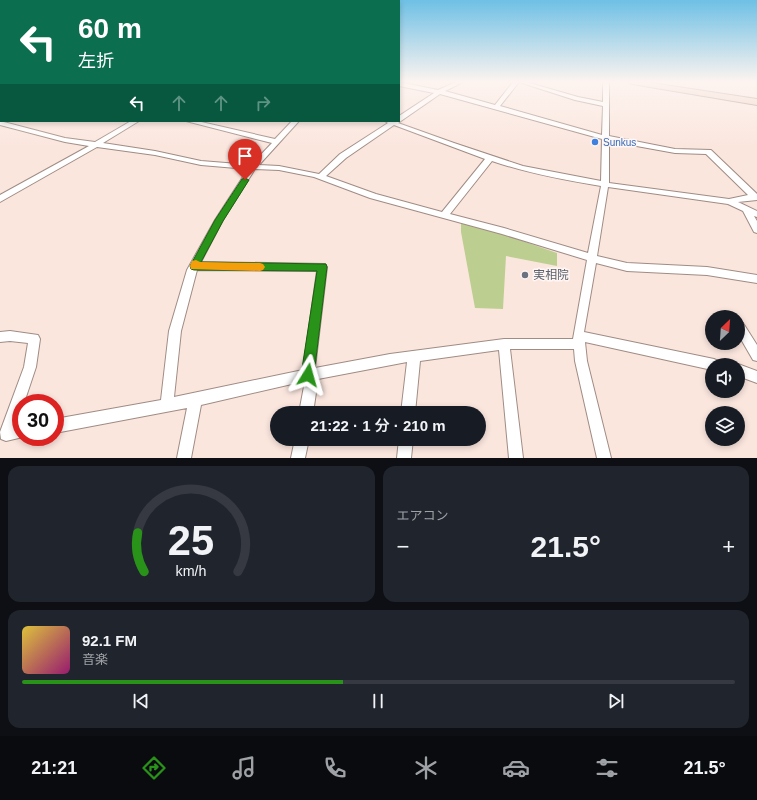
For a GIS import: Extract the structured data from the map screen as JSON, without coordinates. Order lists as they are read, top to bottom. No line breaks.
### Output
{"places":["Sunkus","実相院"],"north":"top right","page":{"turn":["60 m","左折"],"limit":"30","trip":"21:22 · 1 分 · 210 m","tile":"エアコン","heat":["−","21.5°","+"],"song":["92.1 FM","音楽"],"tabs":["21:21","21.5°"],"gauge":["25","km/h"]}}
